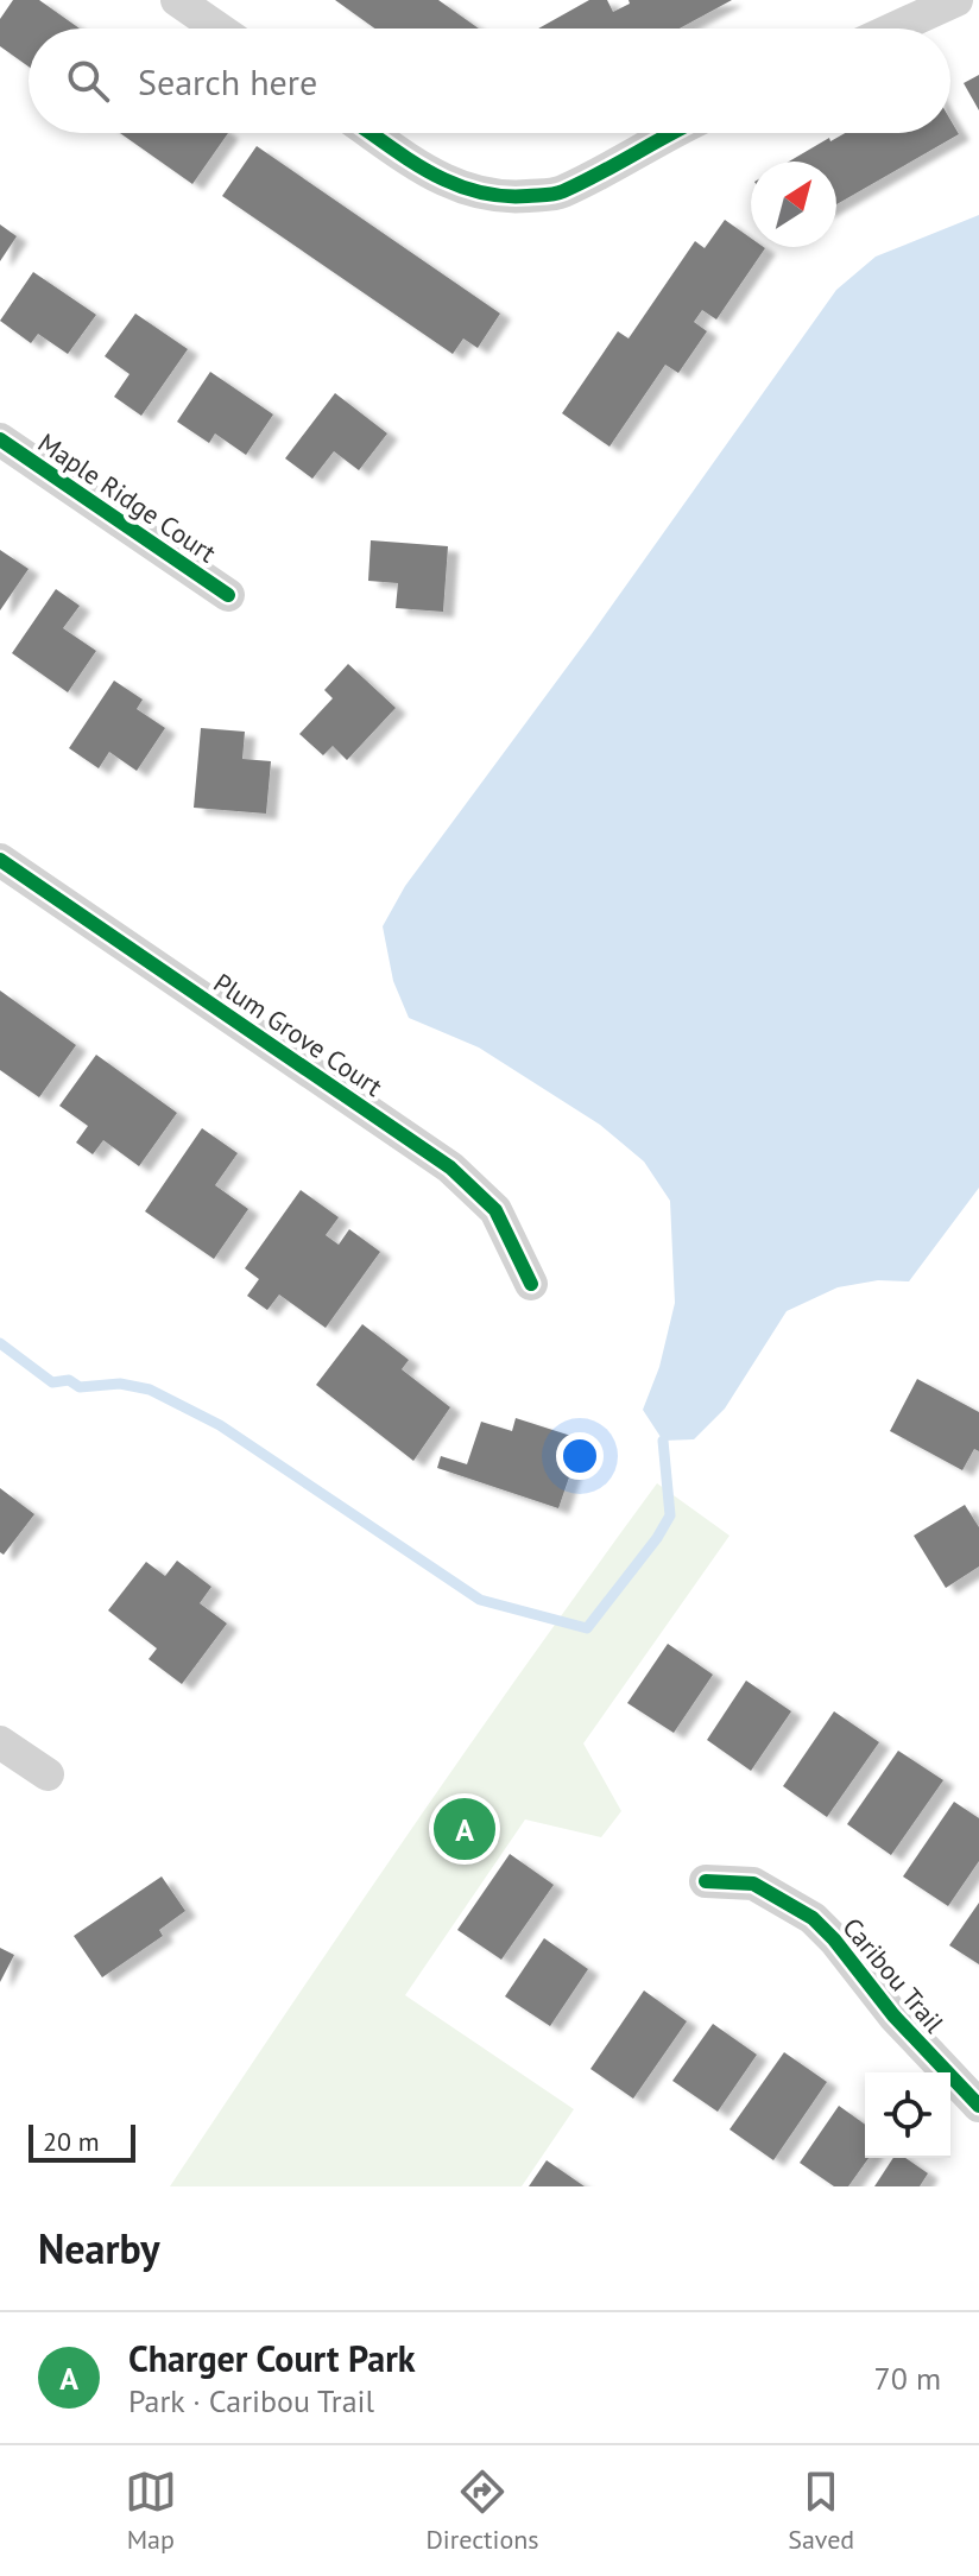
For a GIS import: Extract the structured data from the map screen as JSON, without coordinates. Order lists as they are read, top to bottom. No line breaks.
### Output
{"streets":{"street":["Maple Ridge Court","Plum Grove Court","Caribou Trail"]},"scale_bar":"20 m","north":"top right","page":{"search":"Search here","pins":"A","scale":"20 m","heading":"Nearby","list":[{"mark":"A","name":"Charger Court Park","note":"Park · Caribou Trail","value":"70 m"}],"nav":["Map","Directions","Saved"]}}
